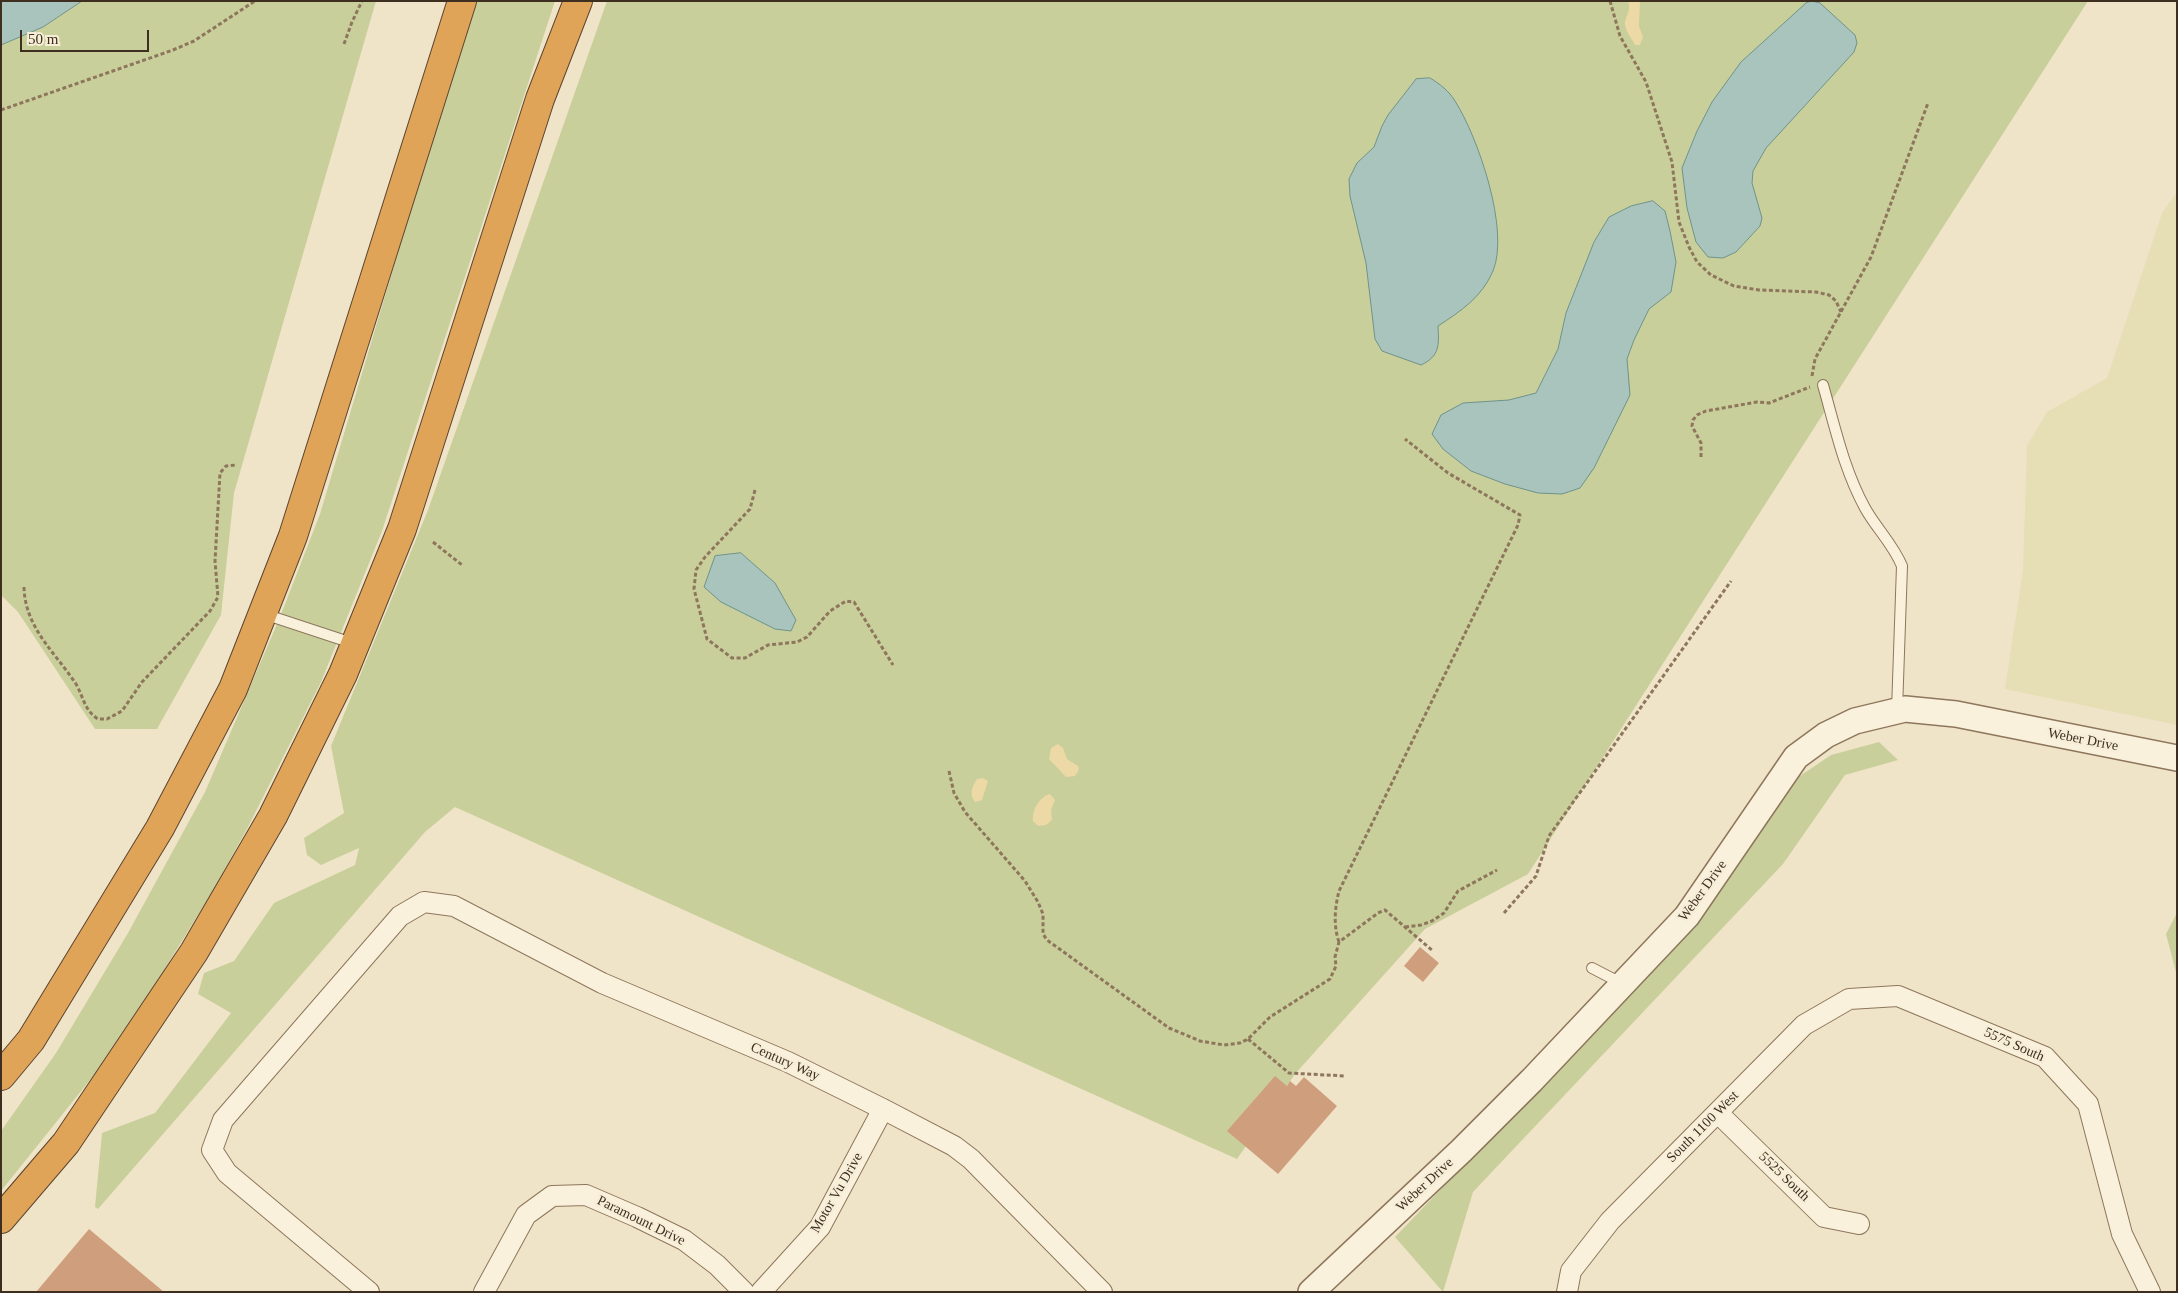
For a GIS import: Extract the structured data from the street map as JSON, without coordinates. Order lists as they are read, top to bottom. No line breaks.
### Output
{"streets":{"street":["Weber Drive","5575 South","Century Way","South 1100 West","5525 South","Motor Vu Drive","Paramount Drive"]},"crossings":[["5575 South","South 1100 West"],["Century Way","Motor Vu Drive"],["South 1100 West","5525 South"]],"scale_bar":"50 m"}
